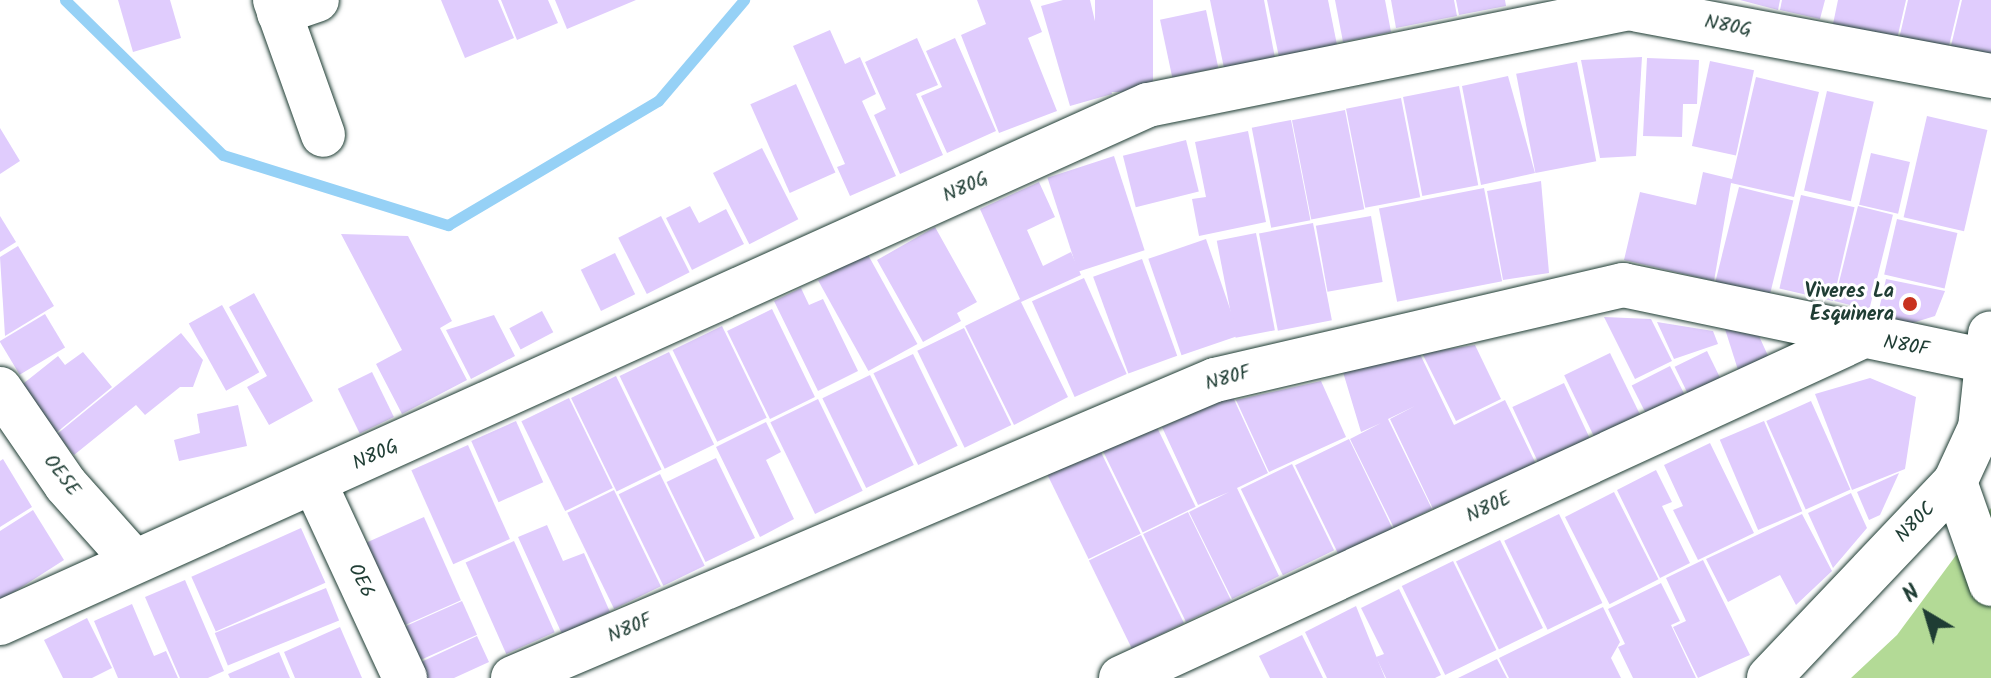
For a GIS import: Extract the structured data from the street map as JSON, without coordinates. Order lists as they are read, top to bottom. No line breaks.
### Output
{"streets":{"street":["N80G","N80F","OE5E","N80E","N80C","OE6"]},"crossings":[["N80G","OE5E"],["N80G","OE6"],["N80F","N80E"],["N80F","N80C"]],"places":["Viveres La Esquinera"],"north":"top left"}
